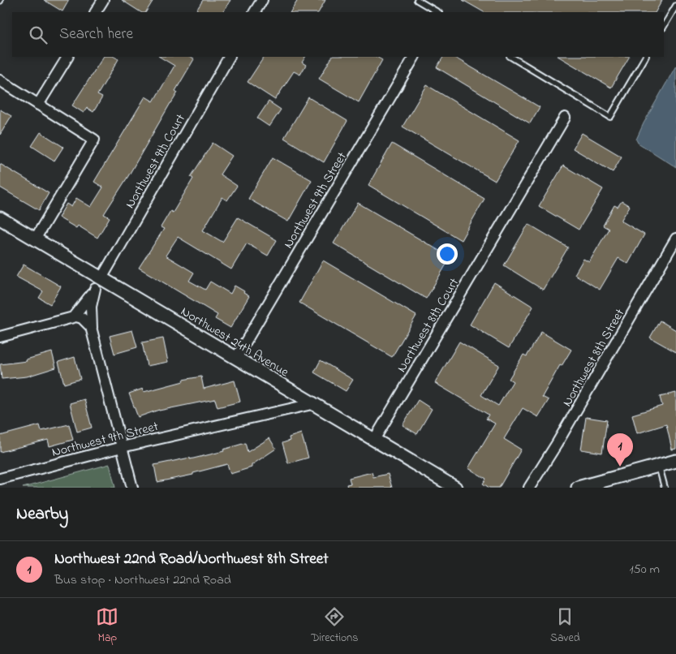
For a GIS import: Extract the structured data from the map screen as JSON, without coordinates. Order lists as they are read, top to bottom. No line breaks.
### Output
{"streets":{"street":["Northwest 9th Court","Northwest 9th Street","Northwest 8th Court","Northwest 24th Avenue","Northwest 8th Street"]},"crossings":[["Northwest 9th Court","Northwest 24th Avenue"],["Northwest 9th Street","Northwest 24th Avenue"],["Northwest 8th Court","Northwest 24th Avenue"]],"page":{"search":"Search here","pins":"1","heading":"Nearby","list":[{"mark":"1","name":"Northwest 22nd Road/Northwest 8th Street","note":"Bus stop · Northwest 22nd Road","value":"150 m"}],"nav":["Map","Directions","Saved"]}}
